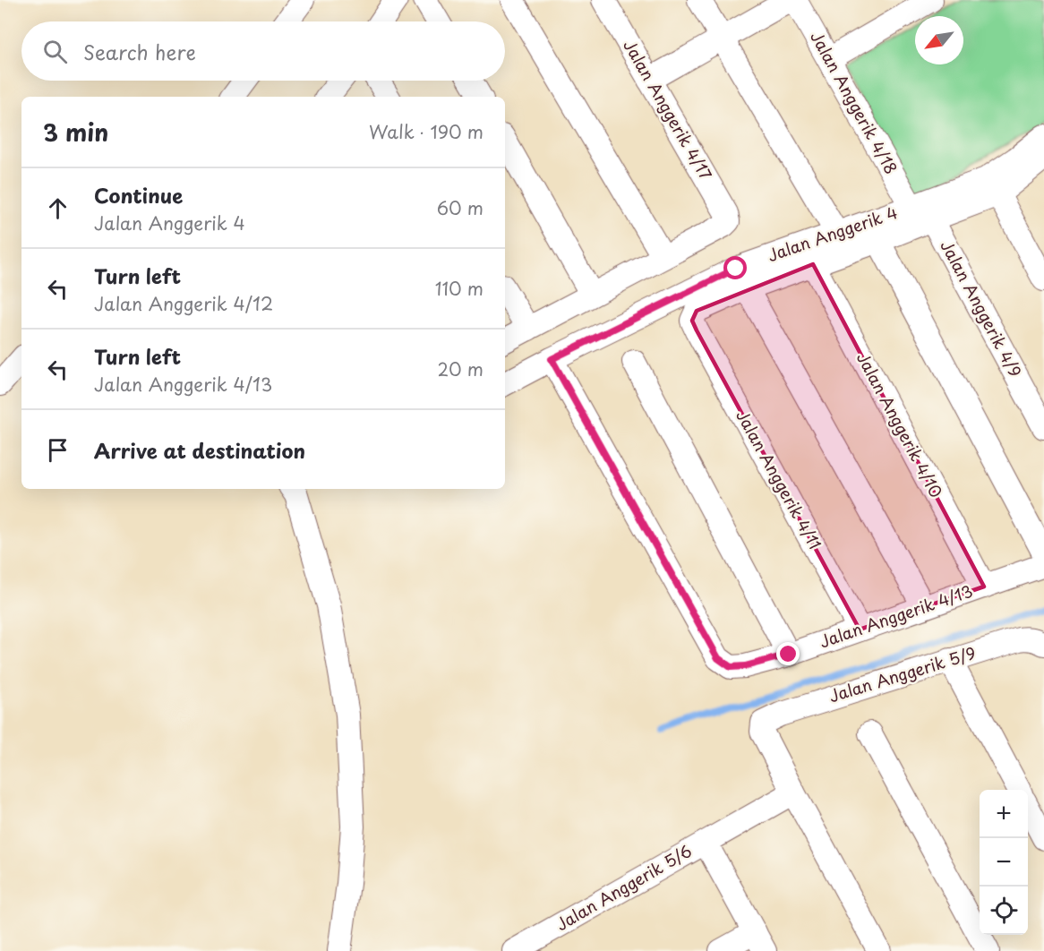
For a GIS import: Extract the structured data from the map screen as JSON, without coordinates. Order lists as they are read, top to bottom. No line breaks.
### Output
{"streets":{"street":["Jalan Anggerik 4/18","Jalan Anggerik 4/17","Jalan Anggerik 4","Jalan Anggerik 4/9","Jalan Anggerik 4/10","Jalan Anggerik 4/11","Jalan Anggerik 4/13","Jalan Anggerik 5/9","Jalan Anggerik 5/6"]},"crossings":[["Jalan Anggerik 4/18","Jalan Anggerik 4"],["Jalan Anggerik 4","Jalan Anggerik 4/13"],["Jalan Anggerik 4/10","Jalan Anggerik 4/13"],["Jalan Anggerik 4/11","Jalan Anggerik 4/13"],["Jalan Anggerik 5/9","Jalan Anggerik 5/6"]],"north":"bottom left","page":{"search":"Search here","heading":["3 min","Walk · 190 m"],"list":[["Continue","Jalan Anggerik 4","60 m"],["Turn left","Jalan Anggerik 4/12","110 m"],["Turn left","Jalan Anggerik 4/13","20 m"],"Arrive at destination"],"map_buttons":["+","−"]}}
